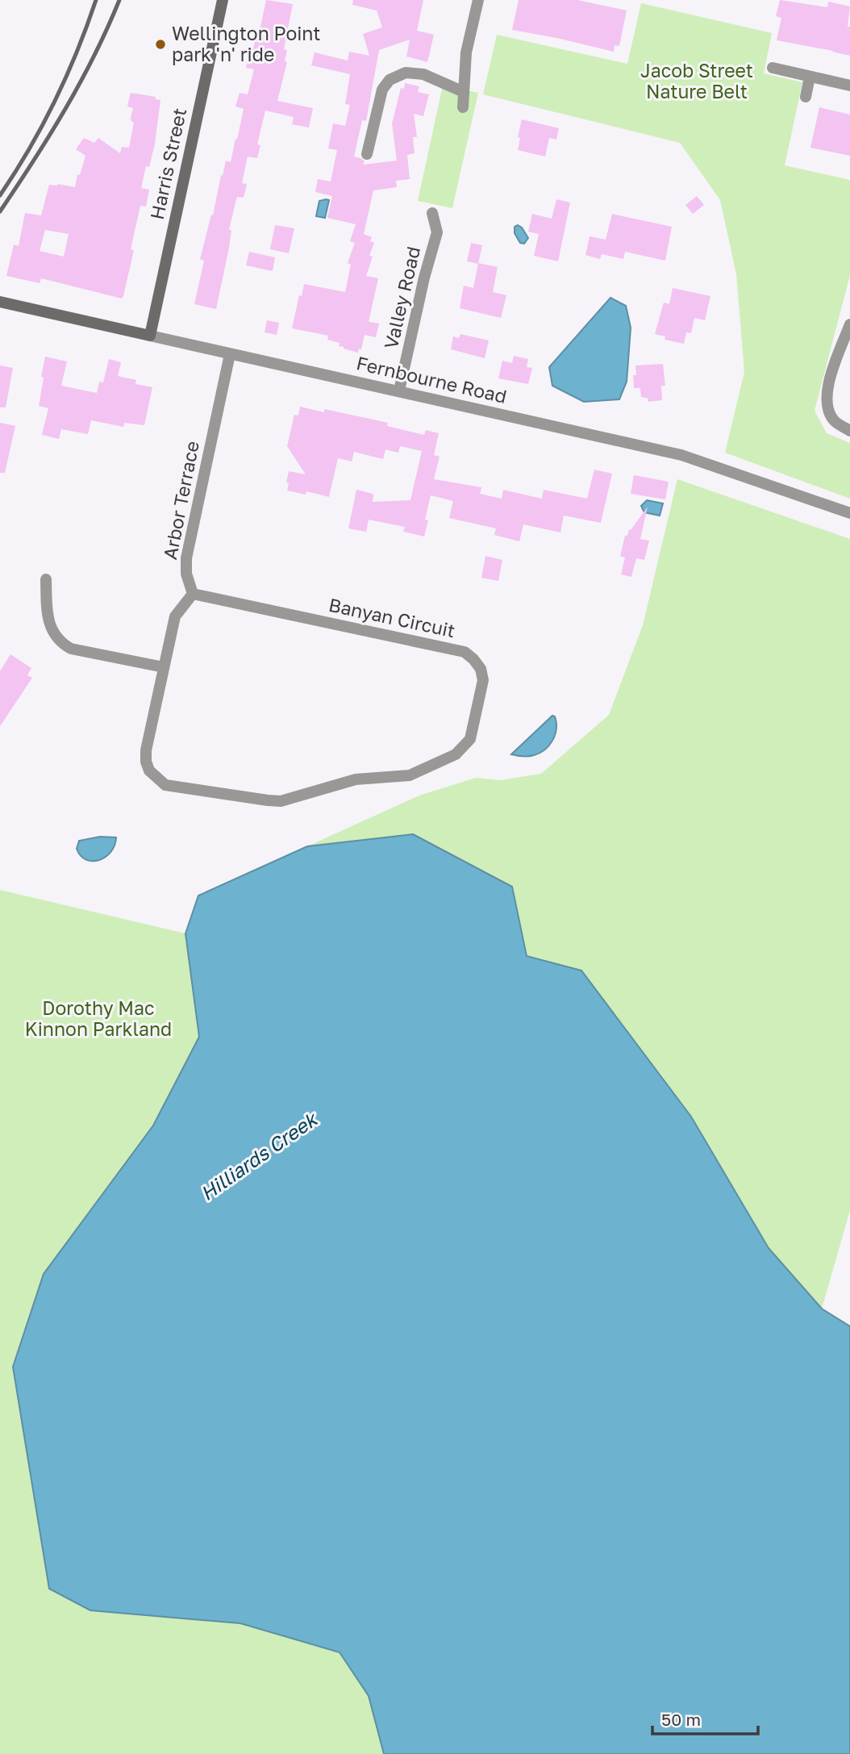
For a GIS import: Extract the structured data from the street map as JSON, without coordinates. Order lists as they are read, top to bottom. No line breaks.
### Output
{"streets":{"street":["Harris Street","Valley Road","Fernbourne Road","Arbor Terrace","Banyan Circuit"]},"crossings":[["Harris Street","Fernbourne Road"],["Valley Road","Fernbourne Road"],["Fernbourne Road","Arbor Terrace"],["Arbor Terrace","Banyan Circuit"]],"water":["Hilliards Creek"],"parks":["Jacob Street Nature Belt","Dorothy Mac Kinnon Parkland"],"places":["Wellington Point park 'n' ride"],"scale_bar":"50 m"}
